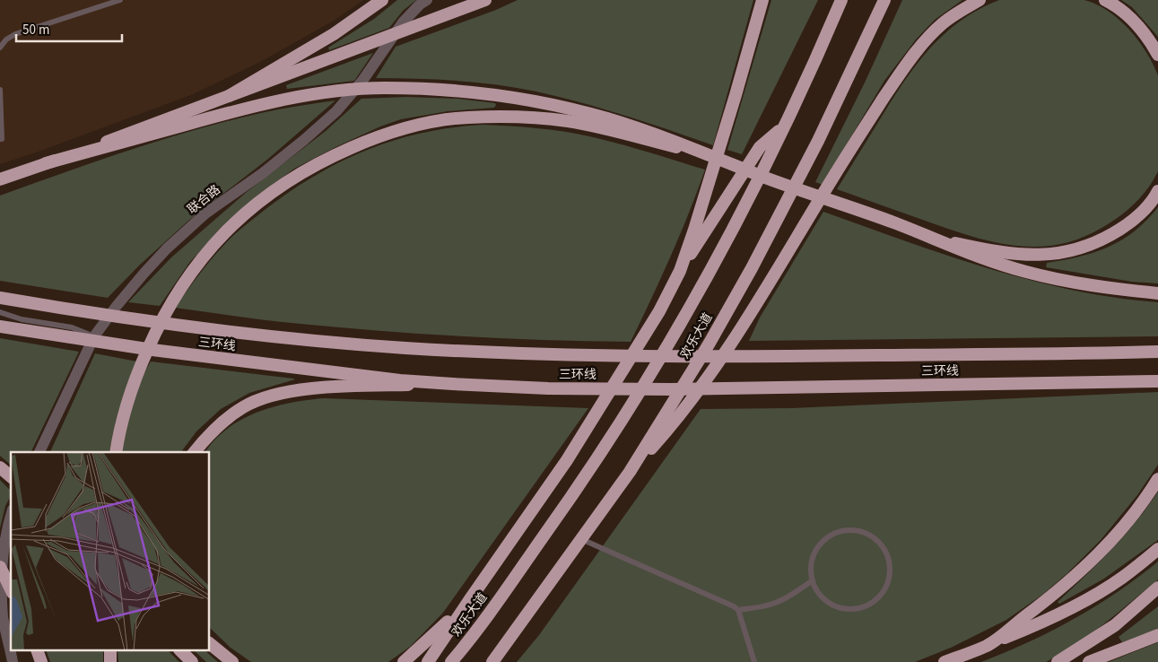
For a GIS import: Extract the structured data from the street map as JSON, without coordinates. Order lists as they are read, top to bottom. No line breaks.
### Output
{"streets":{"highway":["欢乐大道","三环线"],"street":["联合路"]},"scale_bar":"50 m"}
